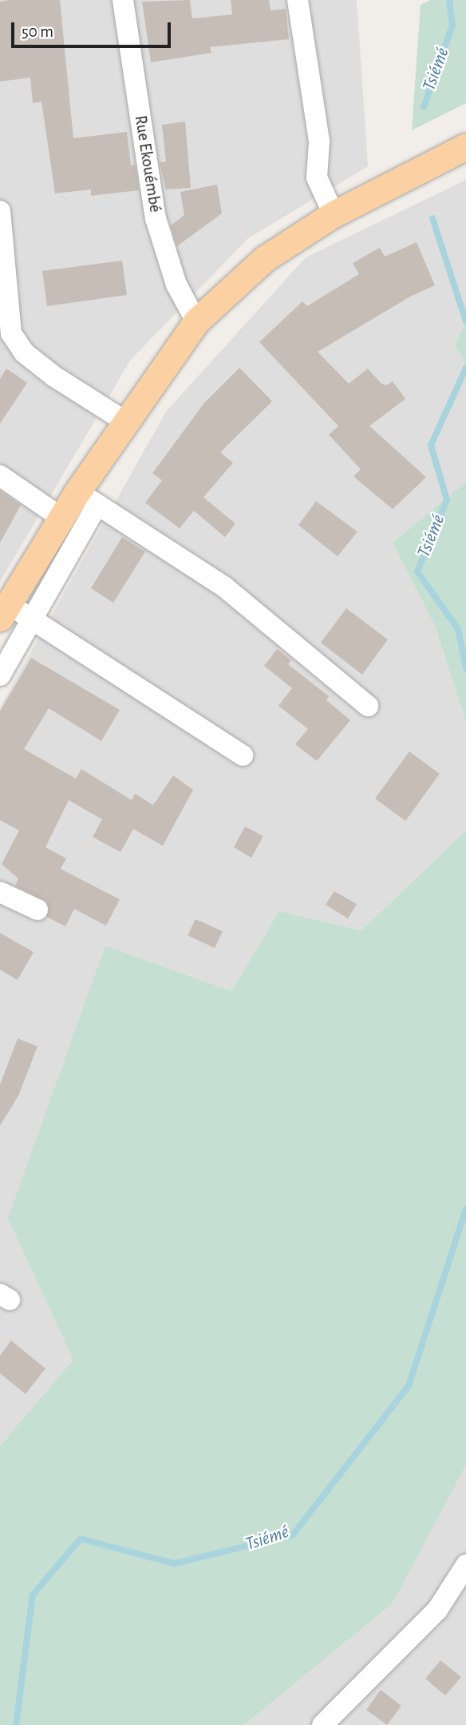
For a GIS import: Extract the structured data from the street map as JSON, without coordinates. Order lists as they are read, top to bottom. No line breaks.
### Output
{"streets":{"street":["Rue Ekouémbé"]},"water":["Tsiémé"],"scale_bar":"50 m"}
